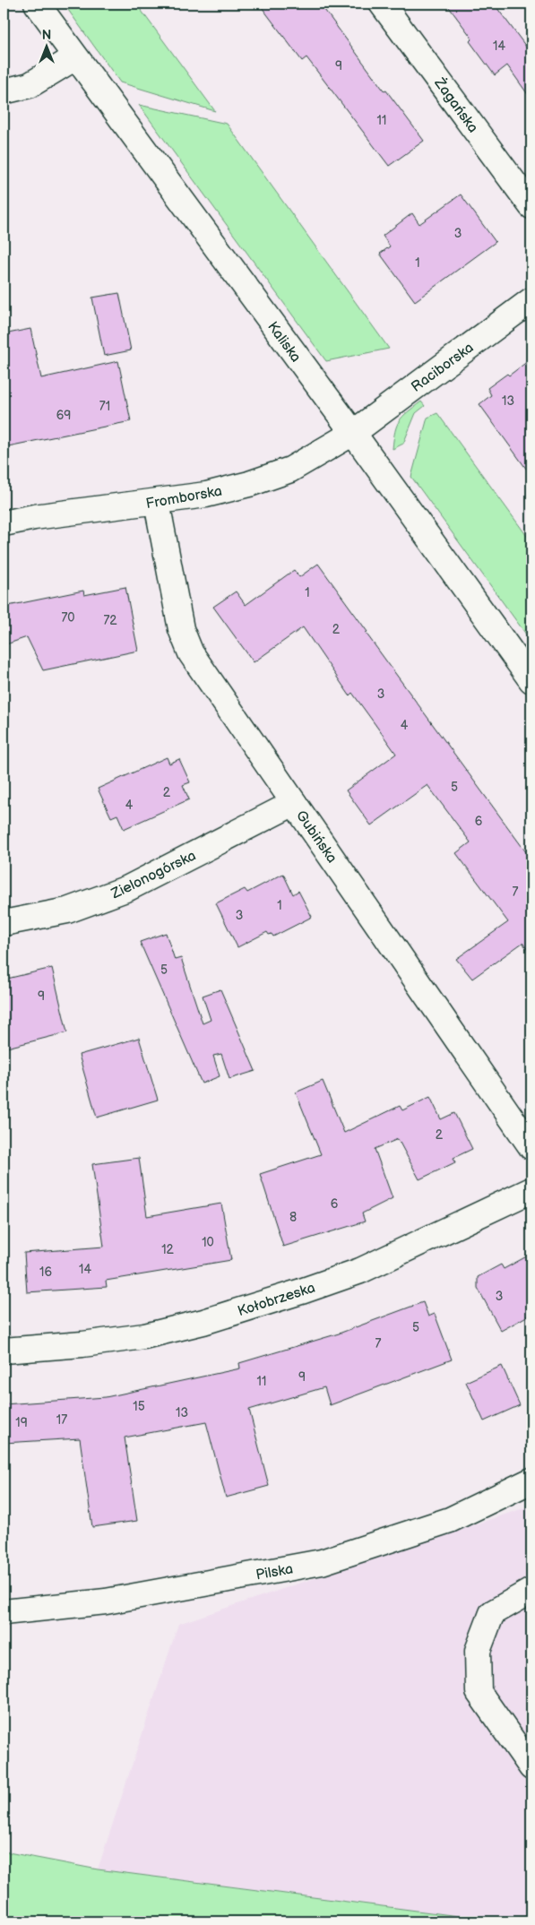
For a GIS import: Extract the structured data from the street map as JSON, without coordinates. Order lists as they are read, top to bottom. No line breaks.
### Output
{"streets":{"street":["Żagańska","Kaliska","Raciborska","Fromborska","Gubińska","Zielonogórska","Kołobrzeska","Pilska"]},"crossings":[["Kaliska","Raciborska"],["Kaliska","Fromborska"],["Raciborska","Fromborska"],["Fromborska","Gubińska"],["Gubińska","Zielonogórska"]],"house_numbers":["14","9","11","3","1","13","71","69","1","70","72","2","3","4","5","2","4","6","7","1","3","5","9","2","6","8","10","12","14","16","3","5","7","9","11","15","13","17","19"],"north":"top"}
